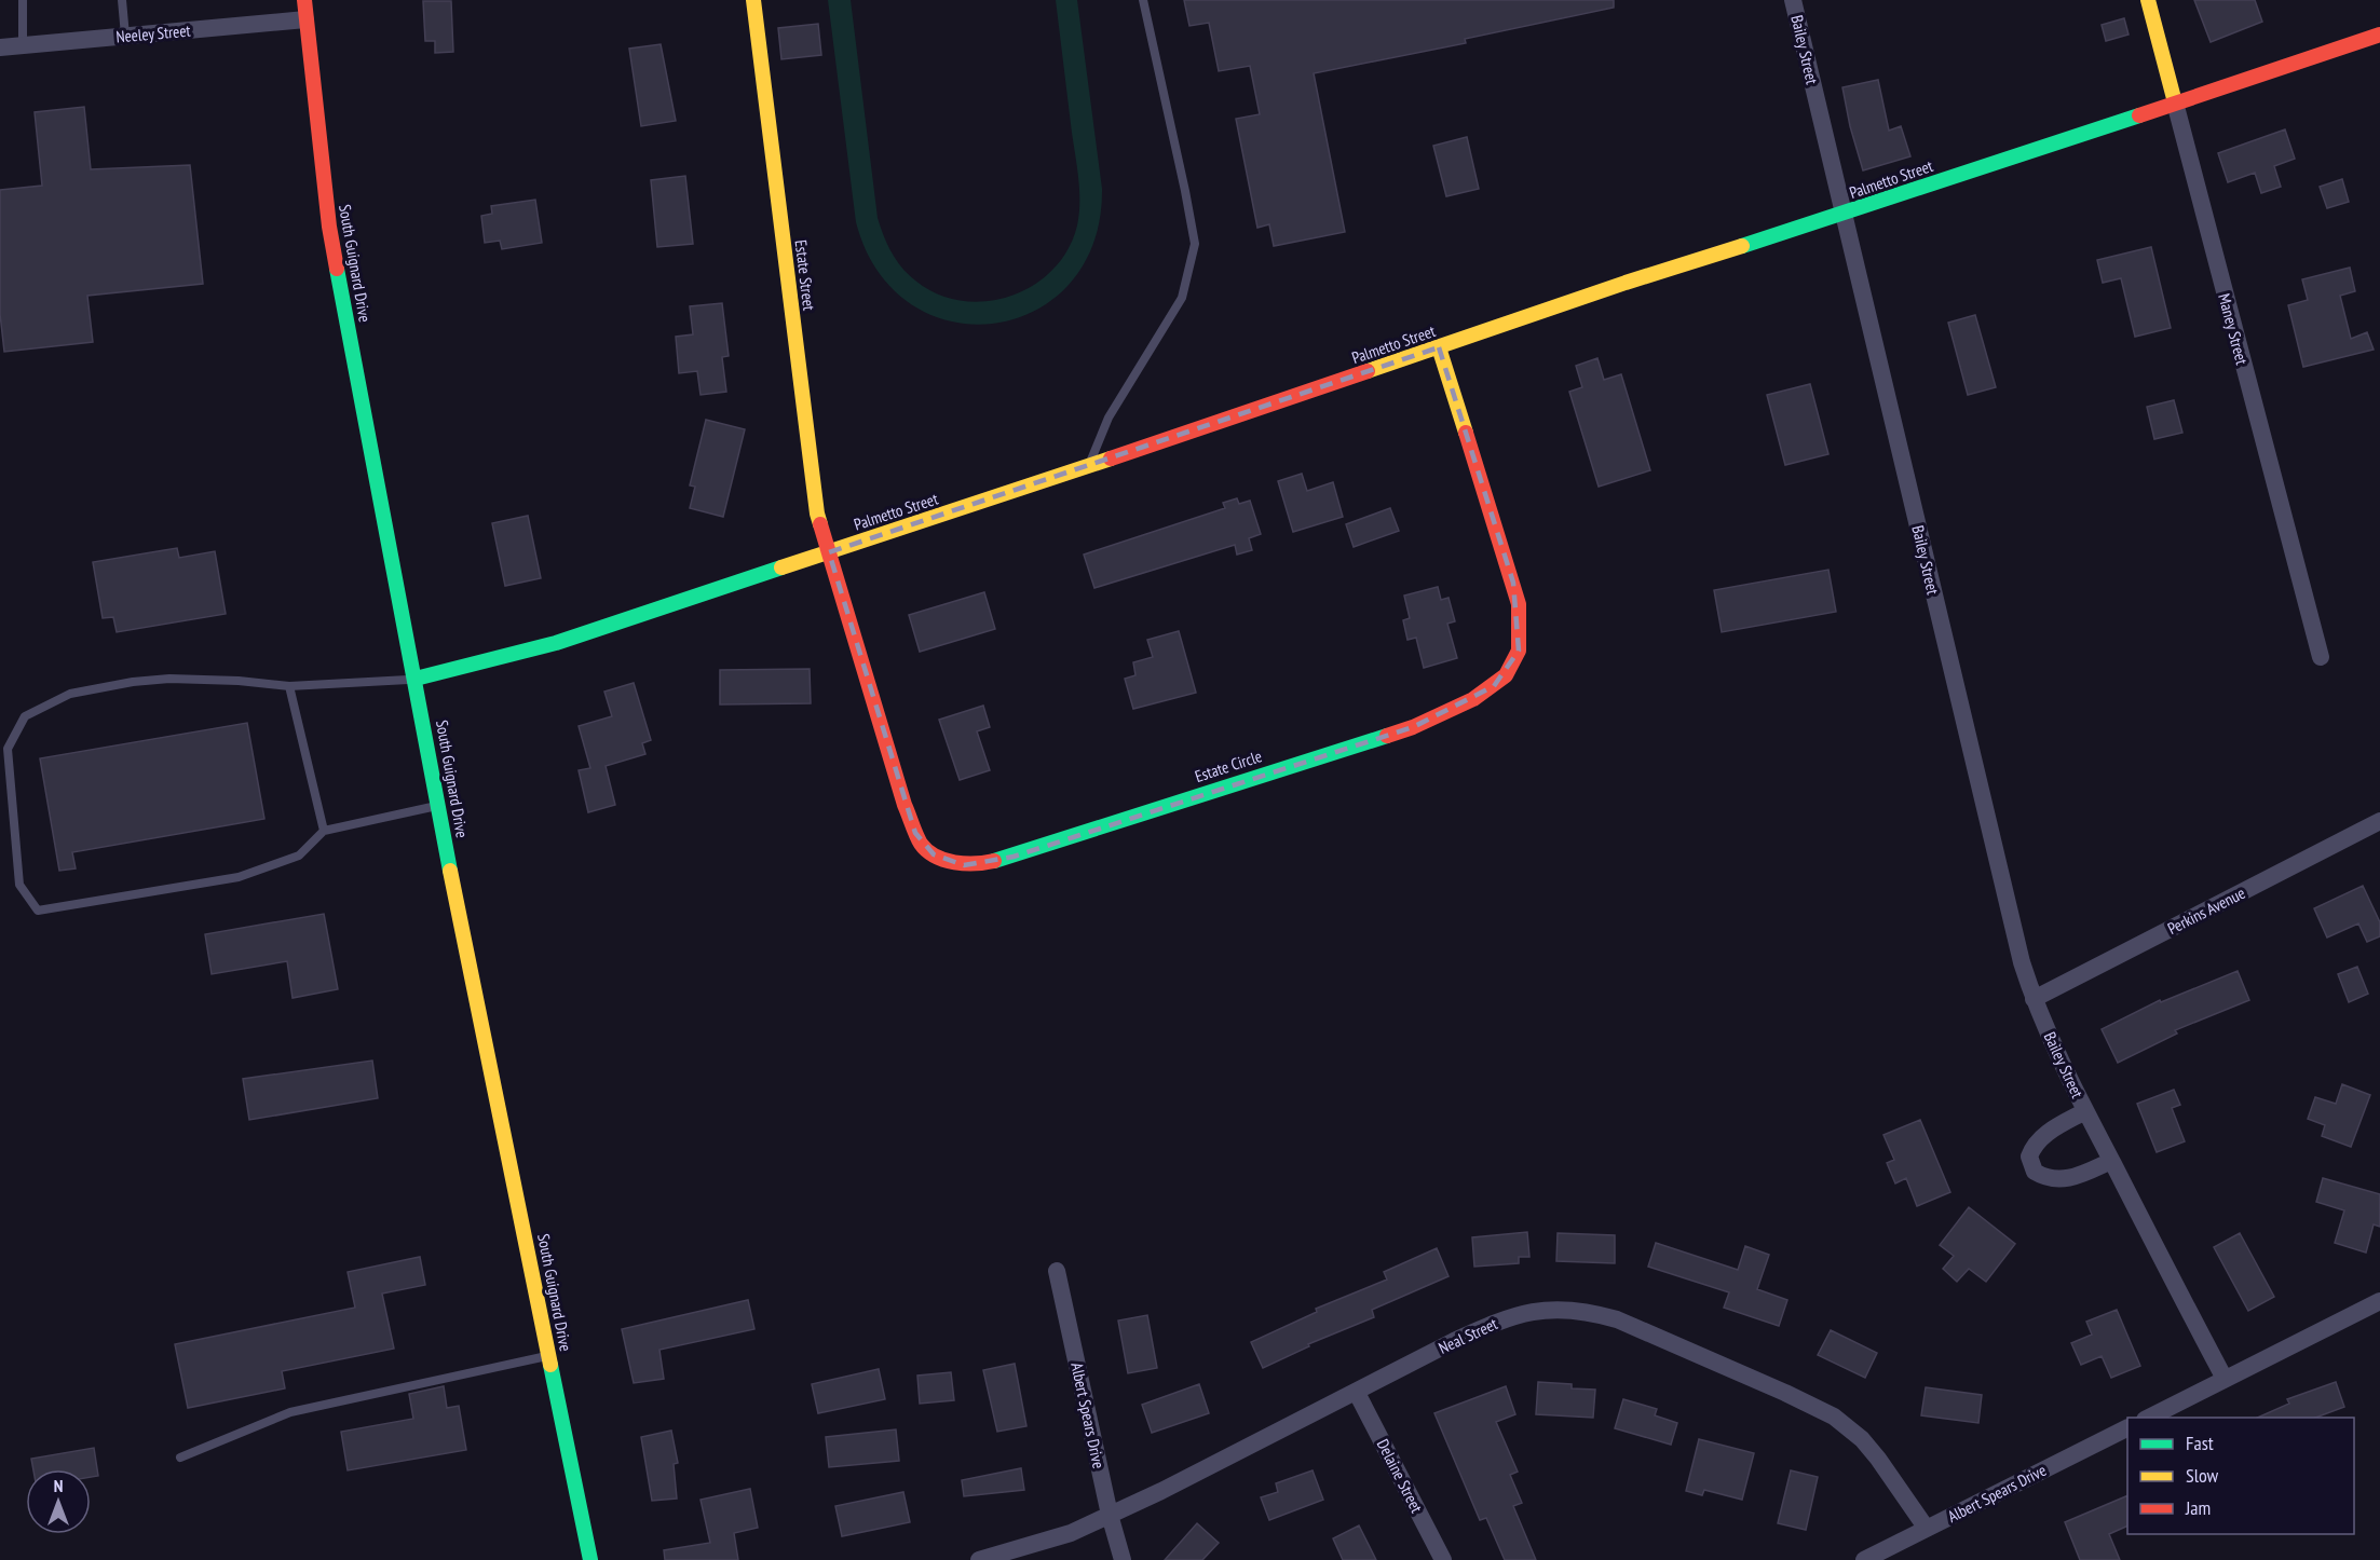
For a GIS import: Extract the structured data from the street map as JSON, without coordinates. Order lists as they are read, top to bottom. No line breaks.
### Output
{"streets":{"main road":["Palmetto Street","South Guignard Drive","Estate Street","Maney Street","Estate Circle"],"street":["Neeley Street","Bailey Street","Perkins Avenue","Neal Street","Albert Spears Drive","Delaine Street"]},"crossings":[["Neeley Street","South Guignard Drive"],["Bailey Street","Palmetto Street"],["Bailey Street","Perkins Avenue"],["Palmetto Street","South Guignard Drive"],["Palmetto Street","Estate Street"],["Palmetto Street","Maney Street"],["Palmetto Street","Estate Circle"],["Estate Street","Estate Circle"],["Neal Street","Albert Spears Drive"],["Neal Street","Delaine Street"]],"legend":["Fast","Slow","Jam"],"north":"top"}
